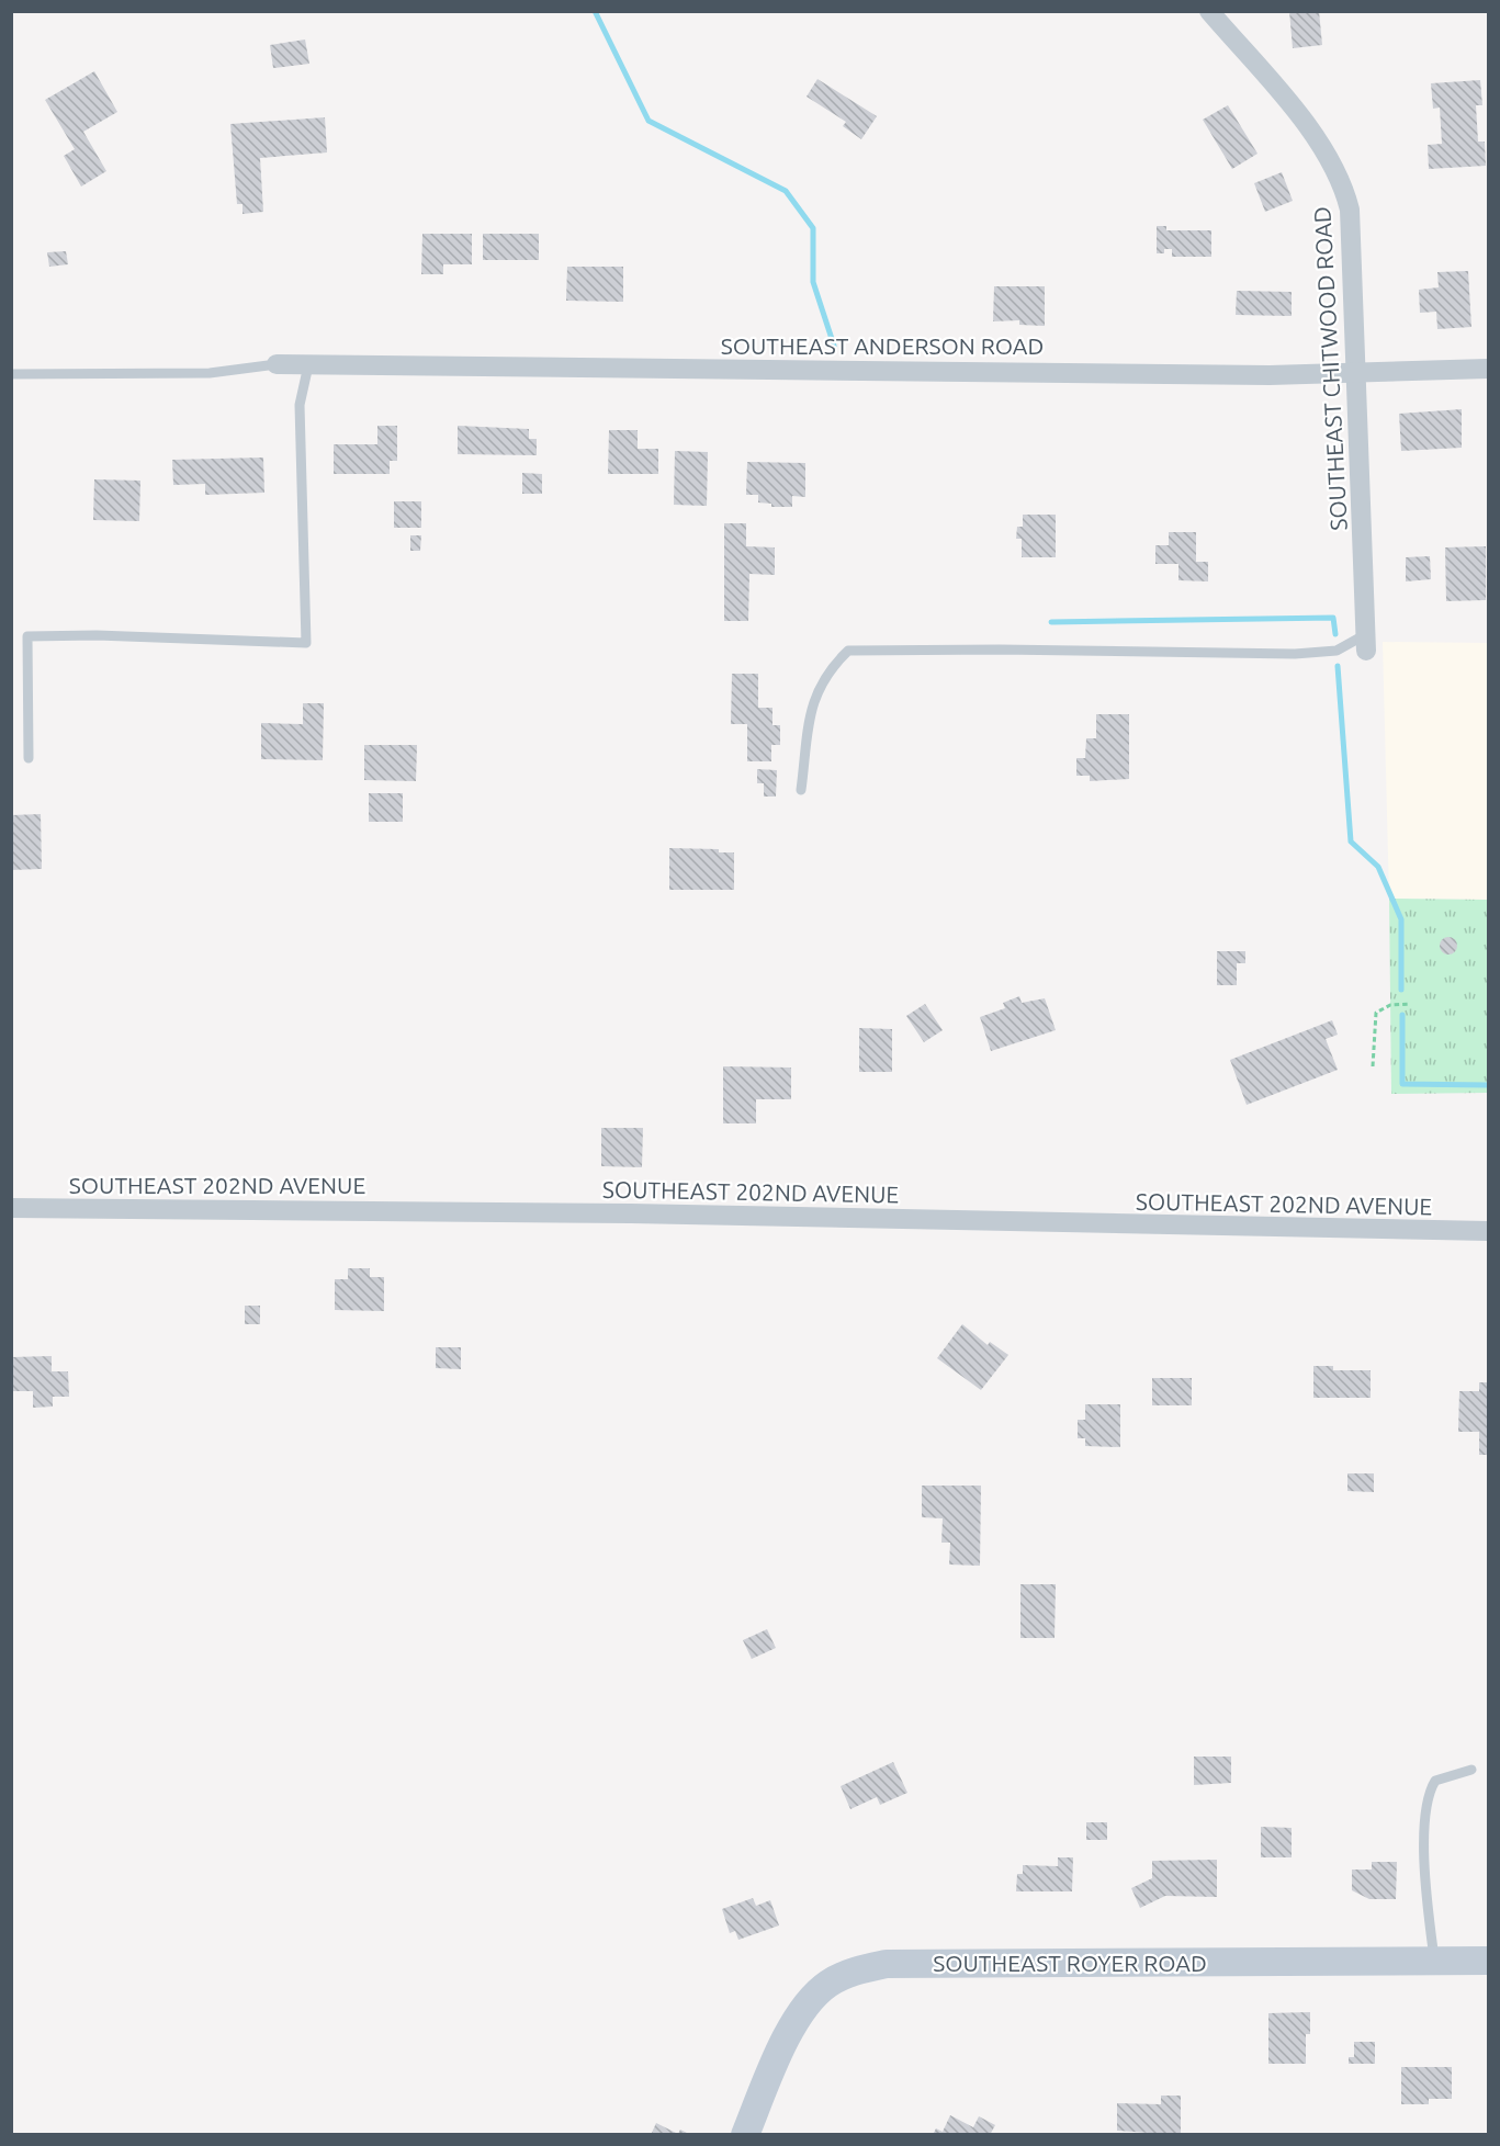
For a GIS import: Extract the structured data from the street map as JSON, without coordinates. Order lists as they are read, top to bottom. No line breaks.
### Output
{"streets":{"street":["SOUTHEAST ANDERSON ROAD","SOUTHEAST CHITWOOD ROAD","SOUTHEAST 202ND AVENUE","SOUTHEAST ROYER ROAD"]},"crossings":[["SOUTHEAST ANDERSON ROAD","SOUTHEAST CHITWOOD ROAD"]]}
